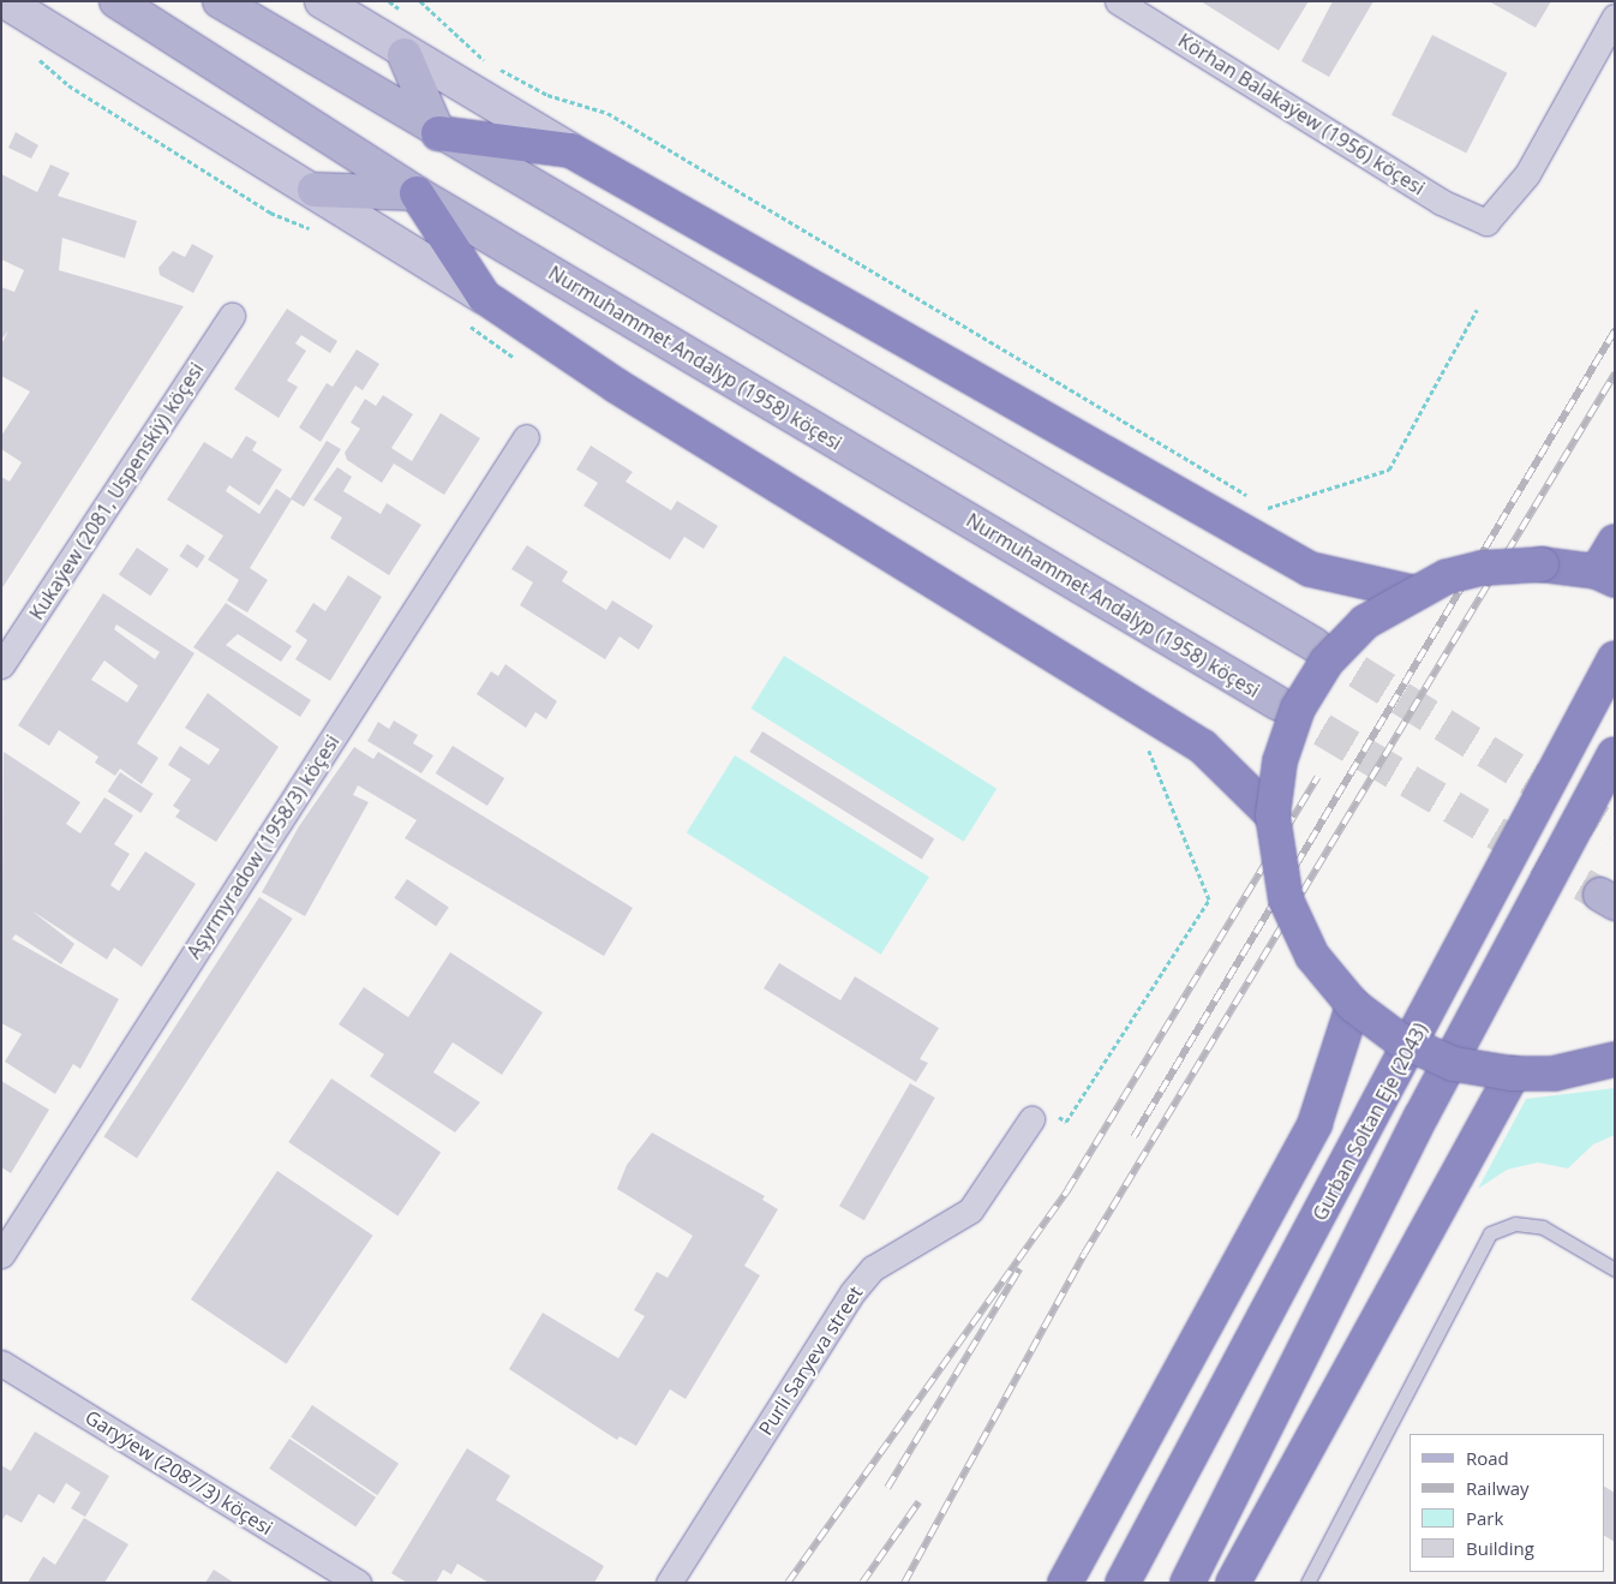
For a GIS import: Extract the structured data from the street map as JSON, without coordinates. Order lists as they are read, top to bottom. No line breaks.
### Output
{"streets":{"highway":["Gurban Soltan Eje (2043)"],"main road":["Nurmuhammet Andalyp (1958) köçesi"],"street":["Körhan Balakaýew (1956) köçesi","Kukaýew (2081, Uspenskiý) köçesi","Aşyrmyradow (1958/3) köçesi","Purli Saryeva street","Garyýew (2087/3) köçesi"]},"legend":["Road","Railway","Park","Building"]}
